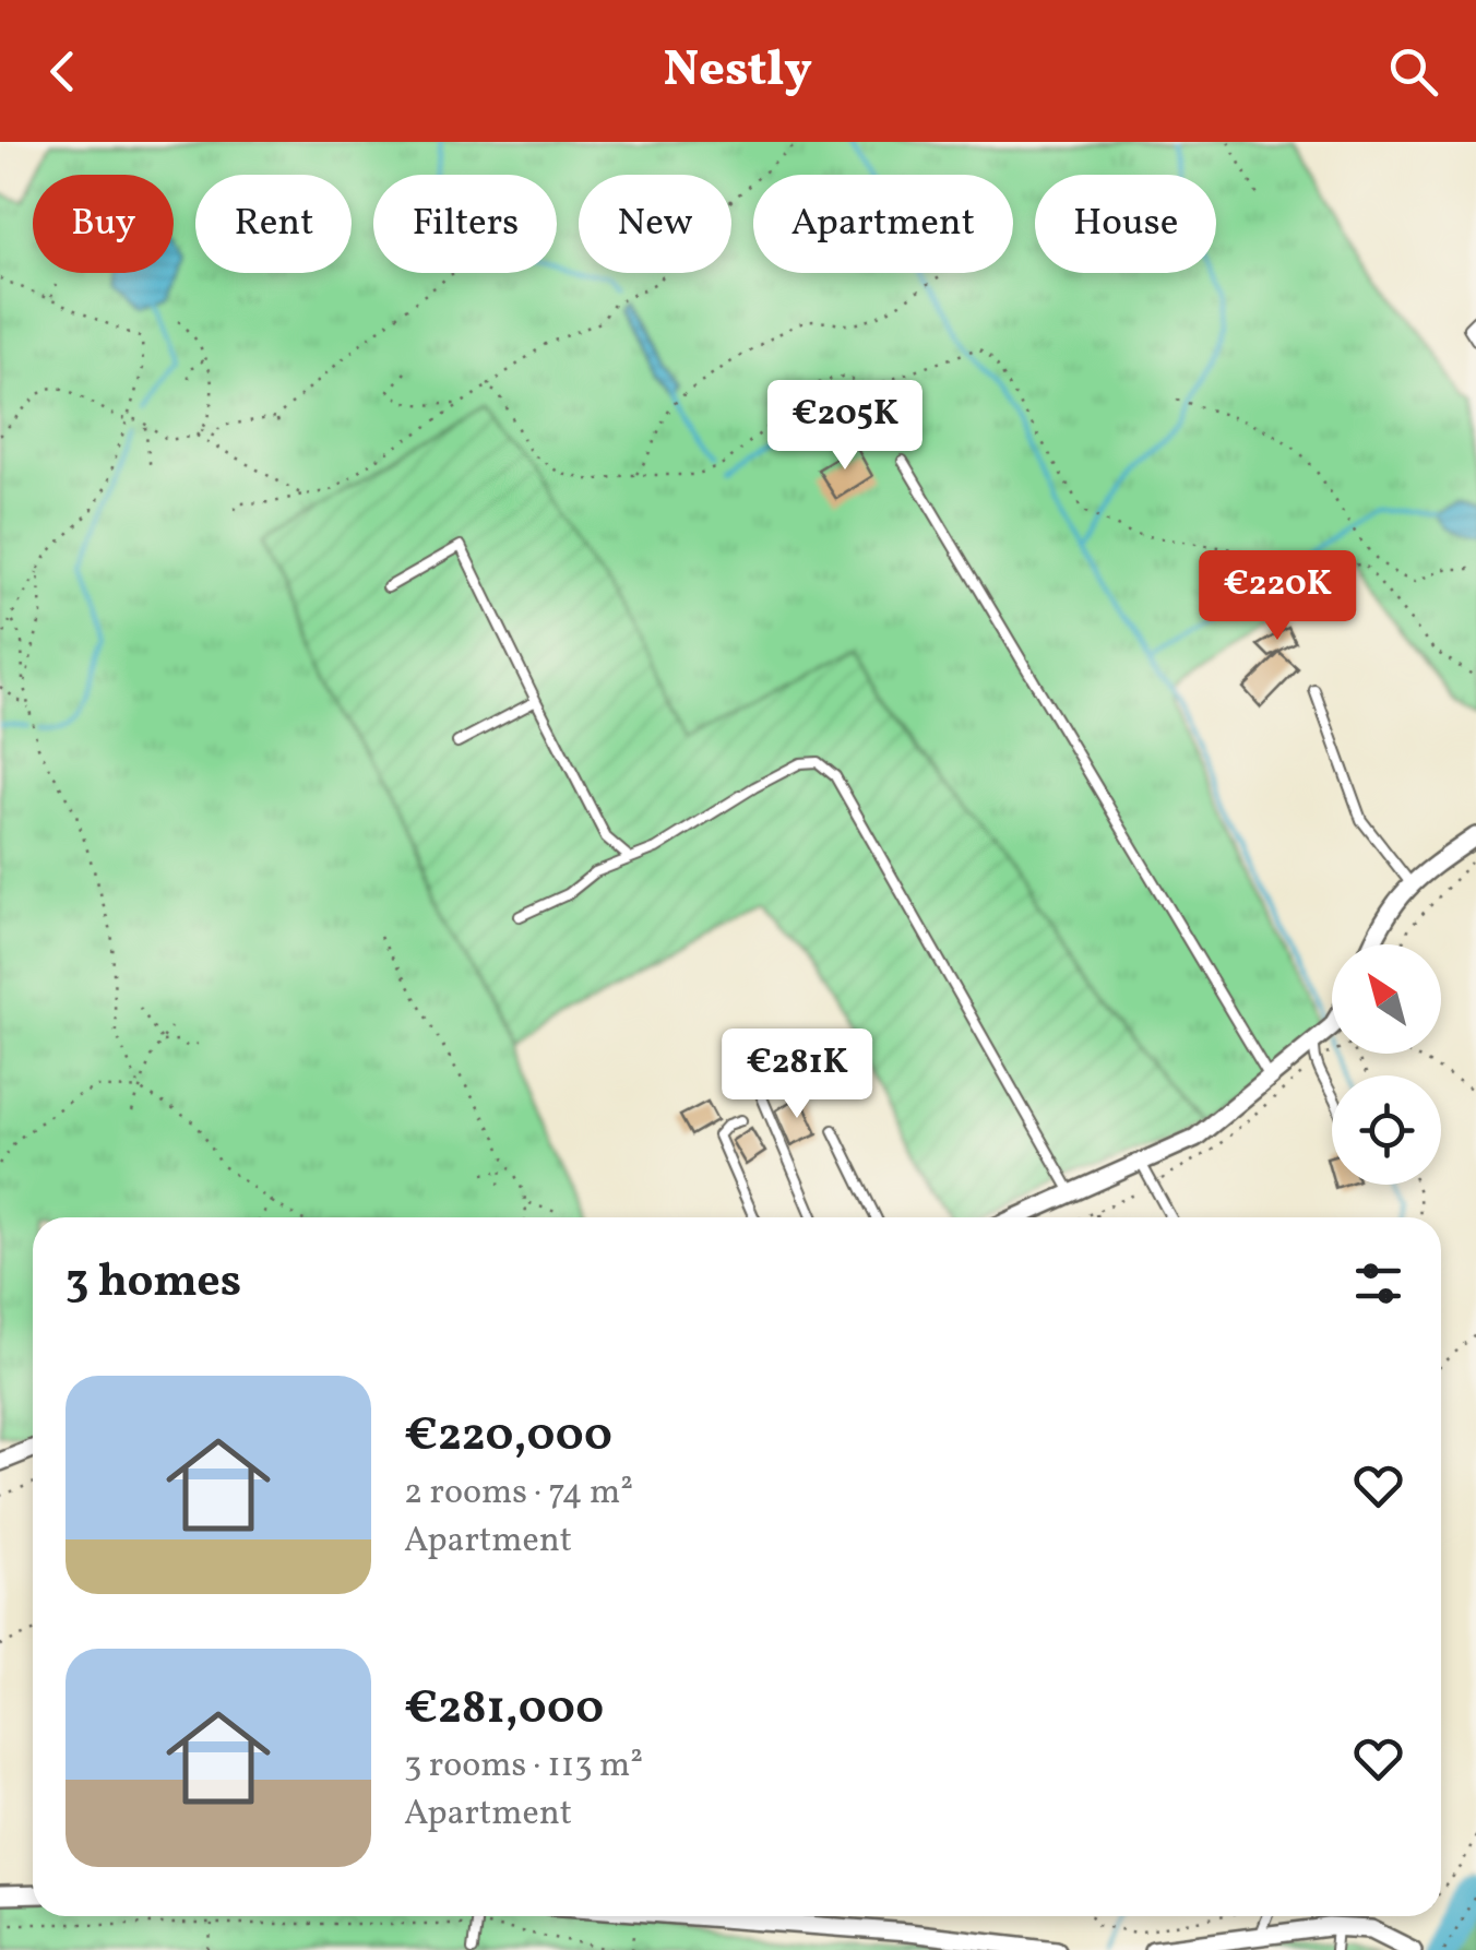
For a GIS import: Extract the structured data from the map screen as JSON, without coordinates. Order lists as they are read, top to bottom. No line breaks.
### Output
{"north":"top left","page":{"header":"Nestly","chip":["Buy","Rent","Filters","New","Apartment","House"],"price":["€205K","€220K","€281K"],"heading":"3 homes","list":[{"name":"€220,000","note":"2 rooms · 74 m² · Apartment"},{"name":"€281,000","note":"3 rooms · 113 m² · Apartment"}]}}
